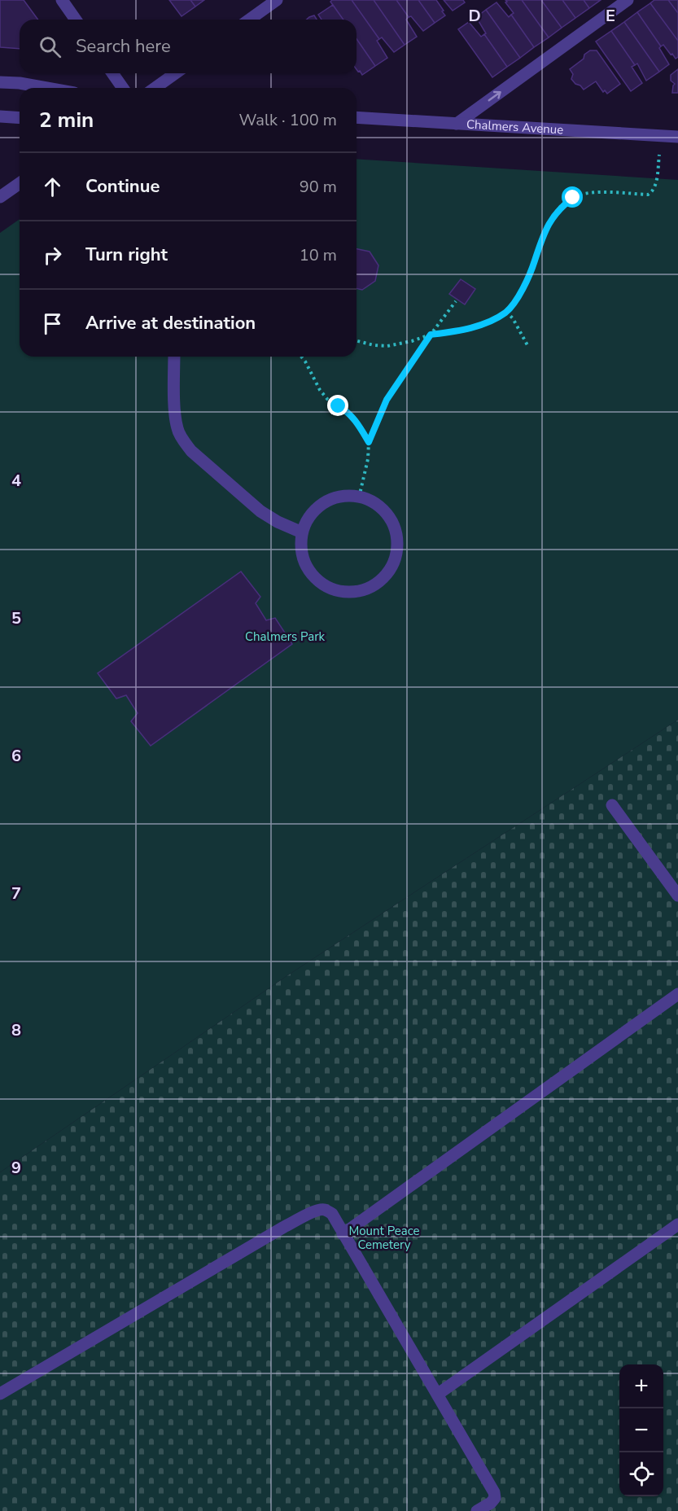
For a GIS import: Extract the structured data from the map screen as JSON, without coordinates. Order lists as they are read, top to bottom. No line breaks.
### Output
{"streets":{"street":["Chalmers Avenue"]},"parks":["Chalmers Park","Mount Peace Cemetery"],"page":{"search":"Search here","heading":["2 min","Walk · 100 m"],"list":[["Continue","90 m"],["Turn right","10 m"],"Arrive at destination"],"map_buttons":["+","−"]},"grid":{"columns":["D","E"],"rows":["4","5","6","7","8","9"]}}
